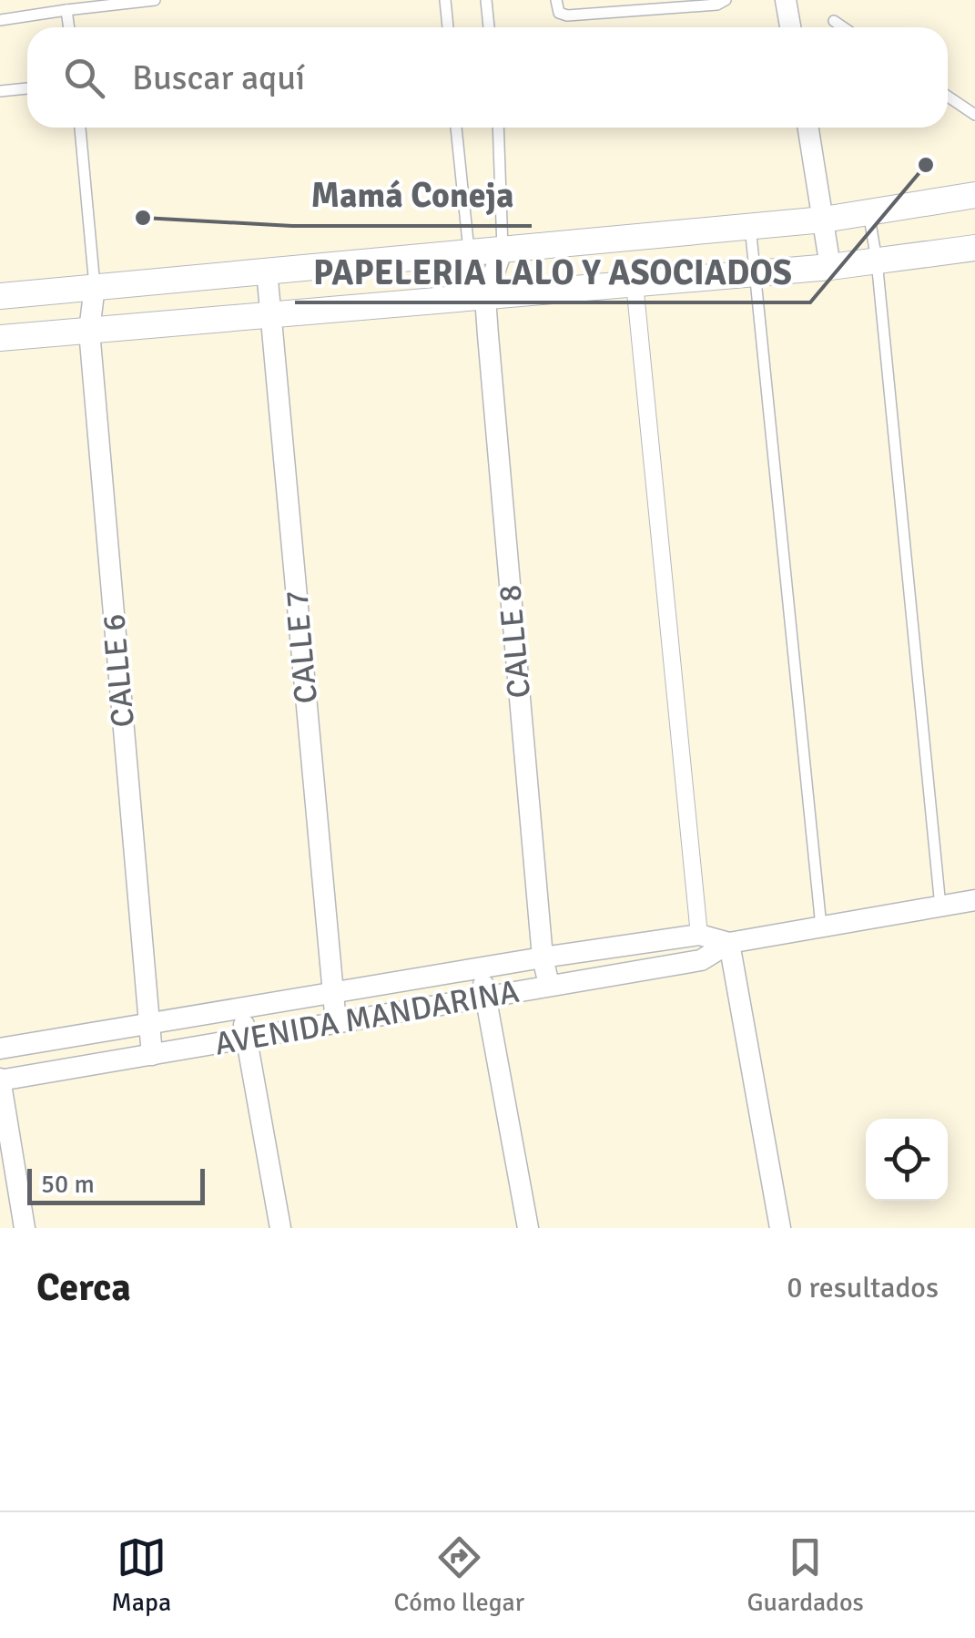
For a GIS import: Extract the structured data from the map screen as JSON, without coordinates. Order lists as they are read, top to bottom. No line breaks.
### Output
{"streets":{"street":["CALLE 8","CALLE 7","CALLE 6","AVENIDA MANDARINA"]},"crossings":[["CALLE 8","AVENIDA MANDARINA"],["CALLE 7","AVENIDA MANDARINA"],["CALLE 6","AVENIDA MANDARINA"]],"places":["PAPELERIA LALO Y ASOCIADOS","Mamá Coneja"],"scale_bar":"50 m","page":{"search":"Buscar aquí","scale":"50 m","heading":["Cerca","0 resultados"],"nav":["Mapa","Cómo llegar","Guardados"]}}
